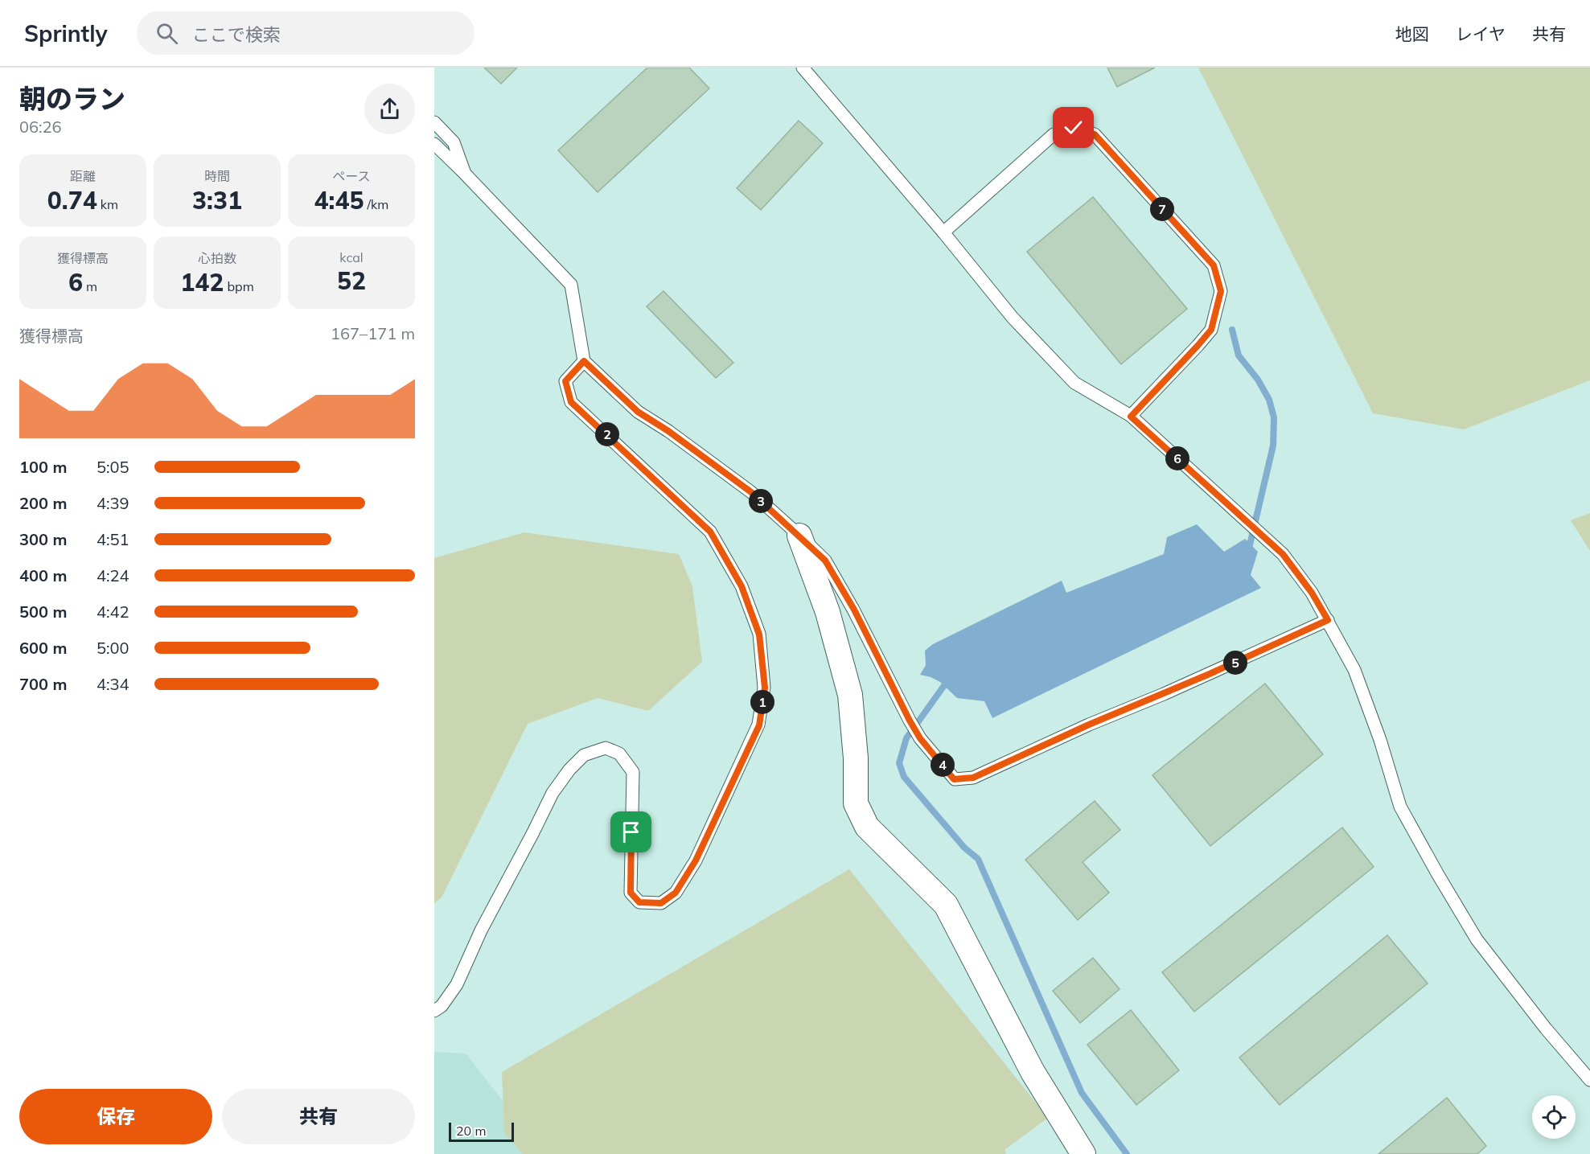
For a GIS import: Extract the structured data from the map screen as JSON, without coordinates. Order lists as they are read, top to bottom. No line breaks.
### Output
{"scale_bar":"20 m","page":{"header":"Sprintly","search":"ここで検索","nav":["地図","レイヤ","共有"],"heading":["朝のラン","06:26"],"stats":[["距離","0.74 km"],["時間","3:31"],["ペース","4:45 /km"],["獲得標高","6 m"],["心拍数","142 bpm"],["kcal","52"]],"pins":["7","2","6","3","5","1","4"],"chart":["獲得標高","167–171 m"],"list":[{"name":"100 m","note":"5:05"},{"name":"200 m","note":"4:39"},{"name":"300 m","note":"4:51"},{"name":"400 m","note":"4:24"},{"name":"500 m","note":"4:42"},{"name":"600 m","note":"5:00"},{"name":"700 m","note":"4:34"}],"buttons":["保存","共有"],"scale":"20 m"}}
